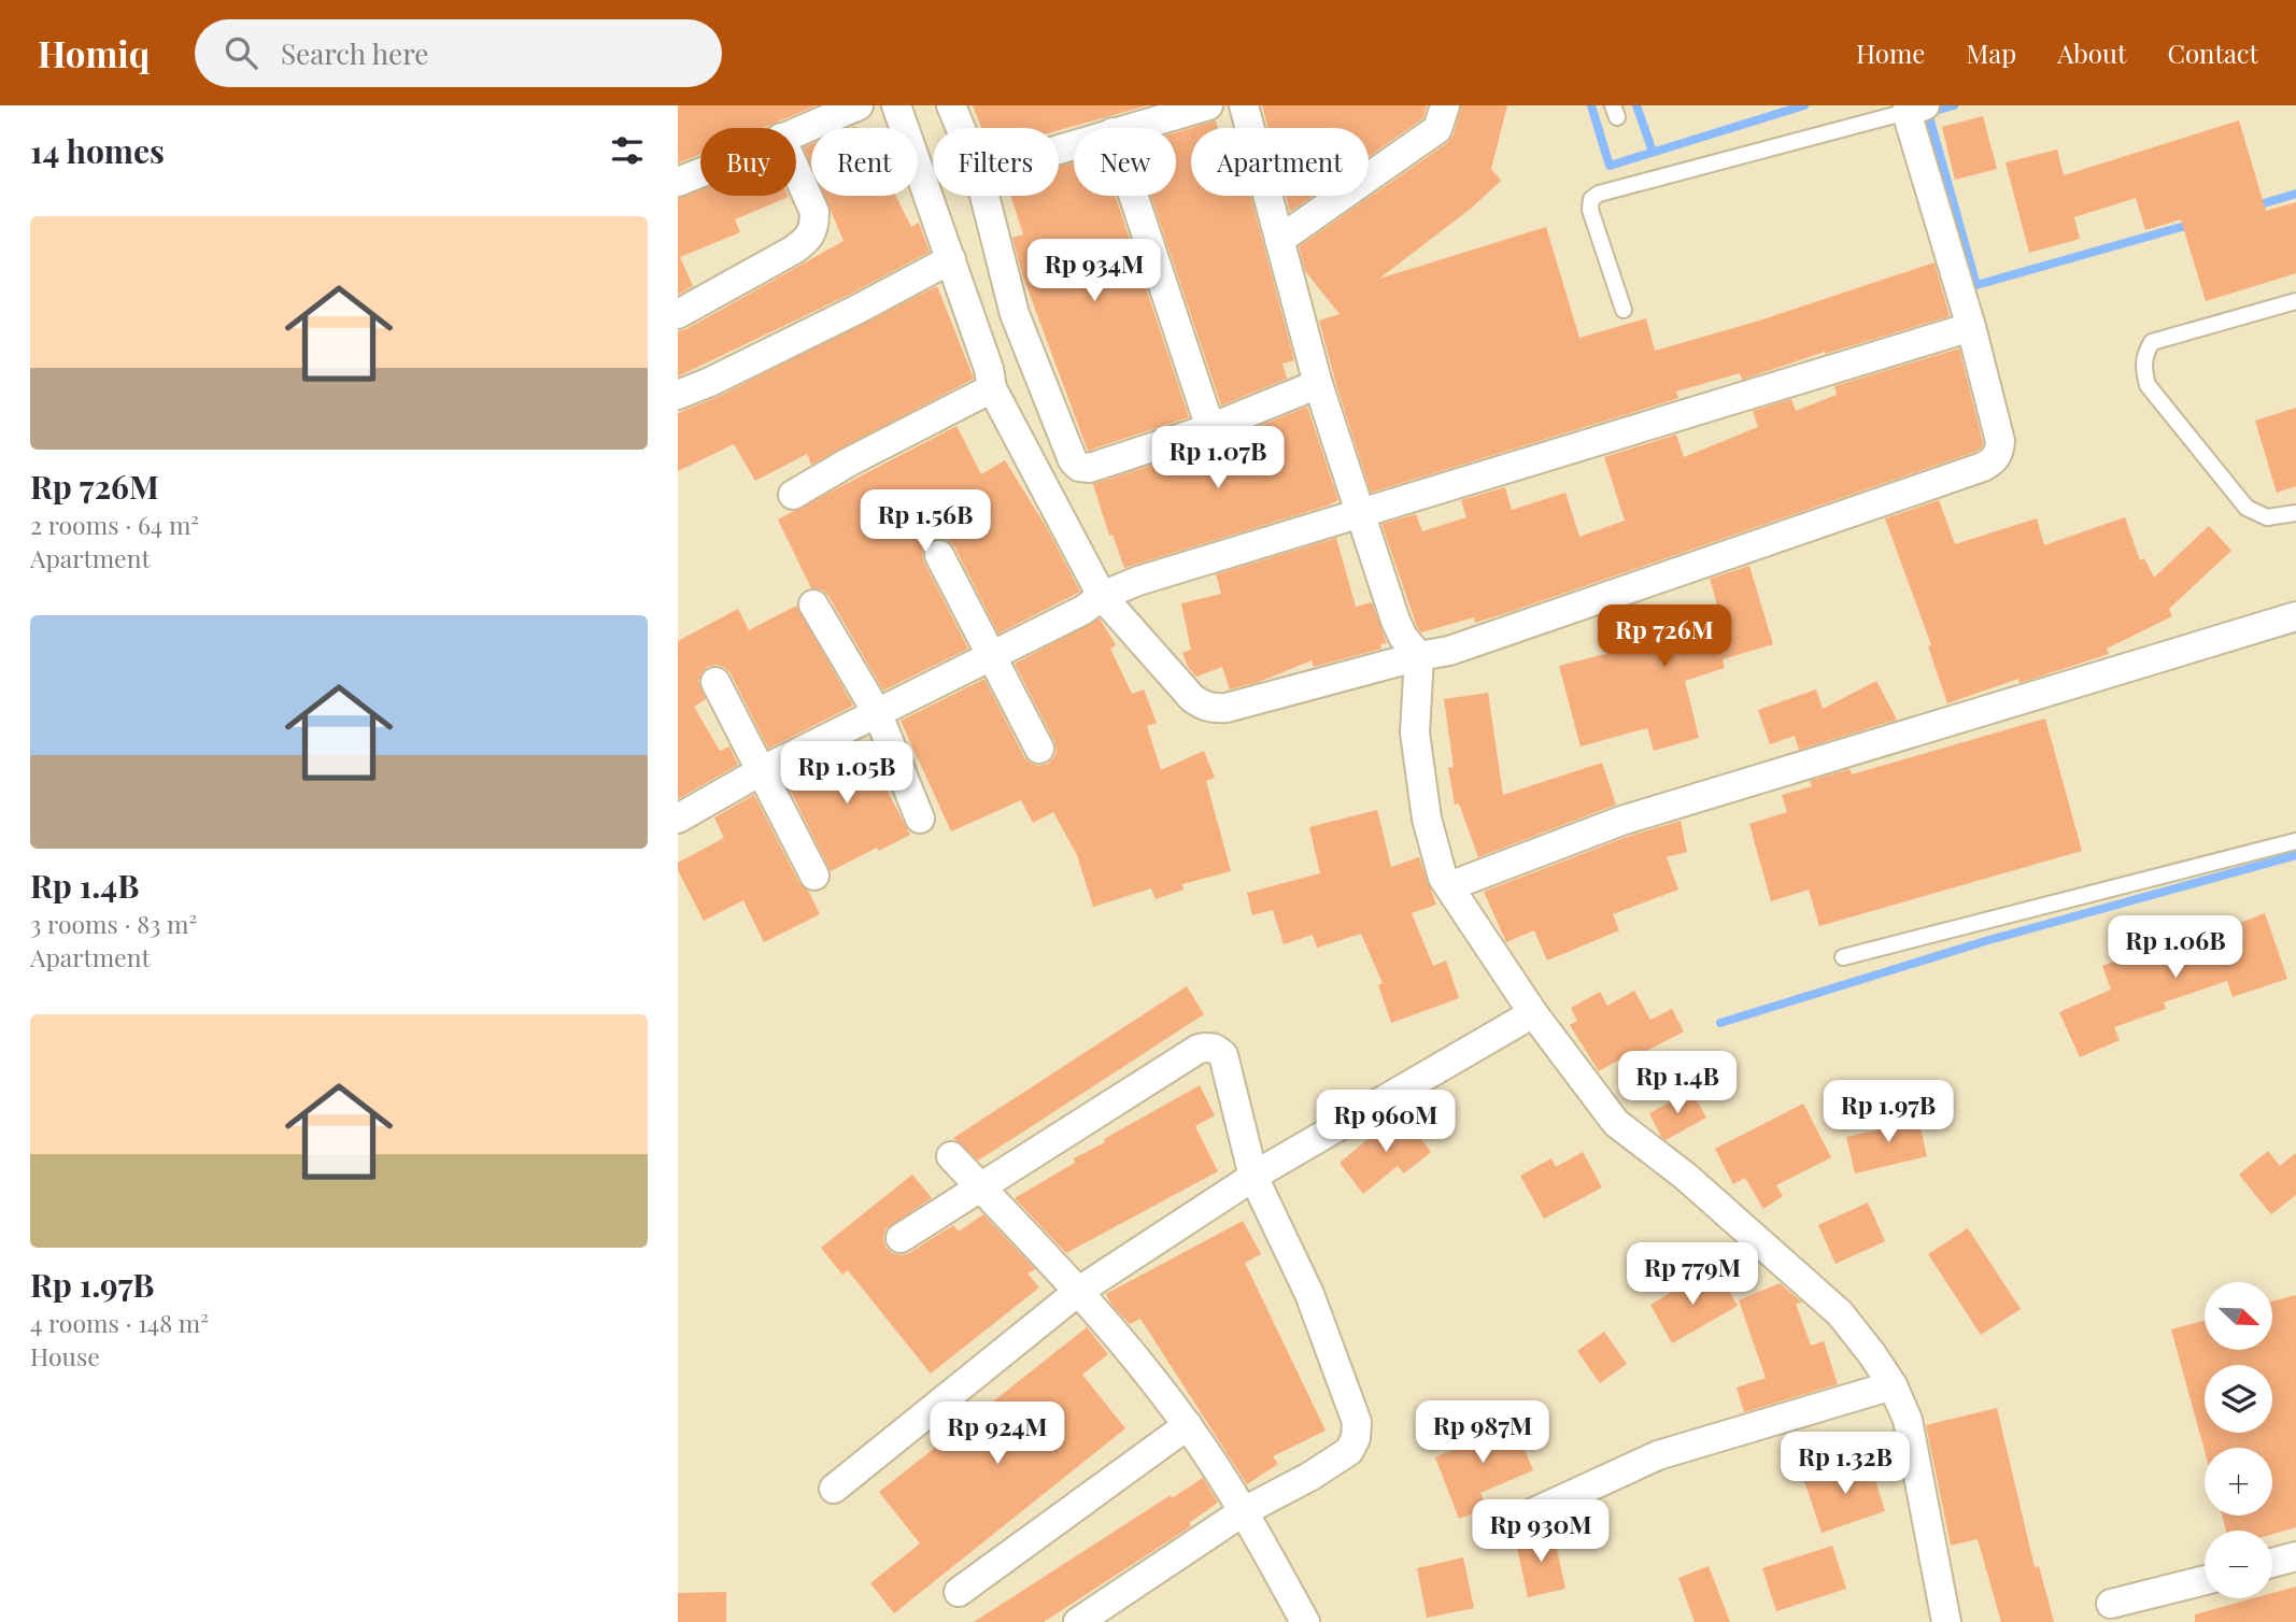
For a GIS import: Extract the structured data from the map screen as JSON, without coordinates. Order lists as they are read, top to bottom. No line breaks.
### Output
{"north":"bottom right","page":{"header":"Homiq","search":"Search here","nav":["Home","Map","About","Contact"],"heading":"14 homes","chip":["Buy","Rent","Filters","New","Apartment"],"list":[{"name":"Rp 726M","note":"2 rooms · 64 m² · Apartment"},{"name":"Rp 1.4B","note":"3 rooms · 83 m² · Apartment"},{"name":"Rp 1.97B","note":"4 rooms · 148 m² · House"}],"price":["Rp 934M","Rp 1.07B","Rp 1.56B","Rp 726M","Rp 1.05B","Rp 1.06B","Rp 1.4B","Rp 1.97B","Rp 960M","Rp 779M","Rp 987M","Rp 924M","Rp 1.32B","Rp 930M"],"map_buttons":["+","−"]}}
